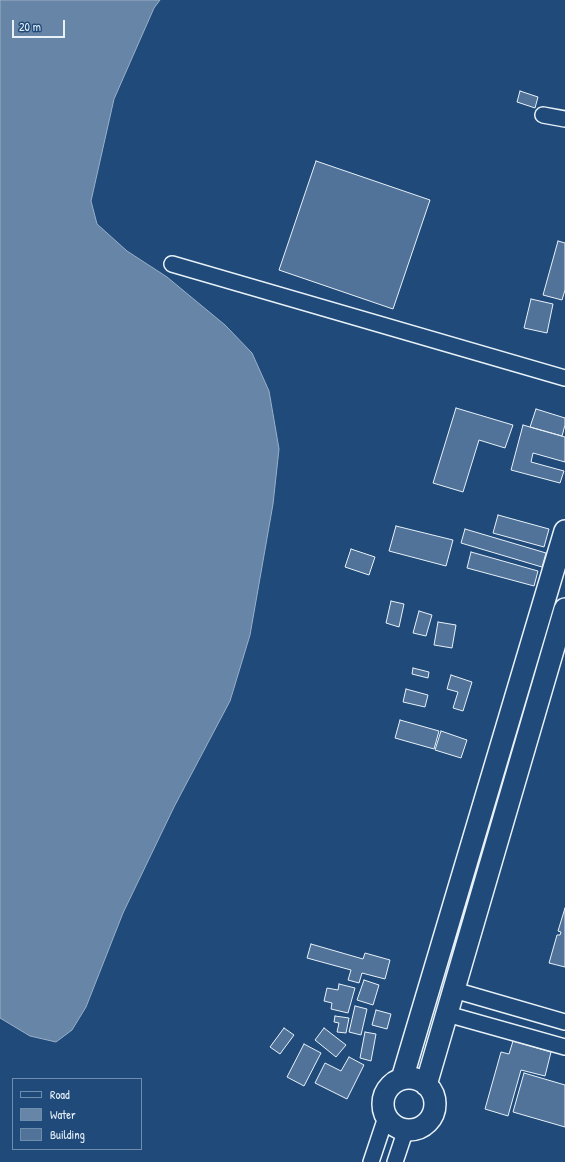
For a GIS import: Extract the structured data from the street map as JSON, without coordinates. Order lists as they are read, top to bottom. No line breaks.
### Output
{"legend":["Road","Water","Building"],"scale_bar":"20 m"}
